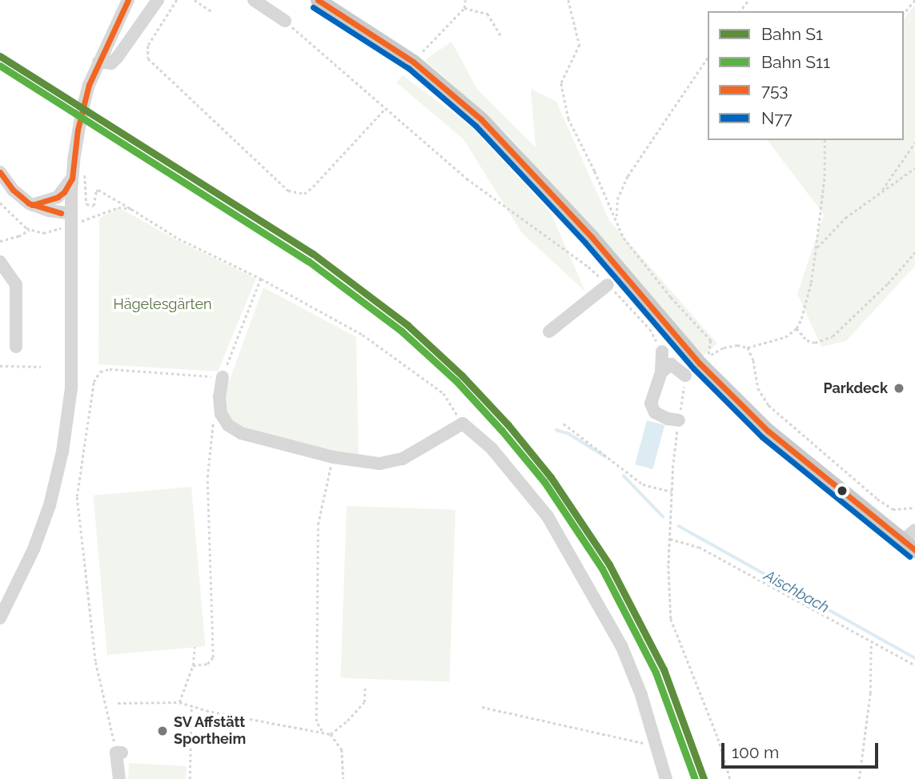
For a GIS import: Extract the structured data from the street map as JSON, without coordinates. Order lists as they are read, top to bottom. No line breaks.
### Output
{"water":["Aischbach"],"parks":["Hägelesgärten"],"places":["Parkdeck","SV Affstätt Sportheim"],"lines":["transit line 753","transit line N77","rail line S1","rail line S11"],"legend":["Bahn S1","Bahn S11","753","N77"],"scale_bar":"100 m"}
